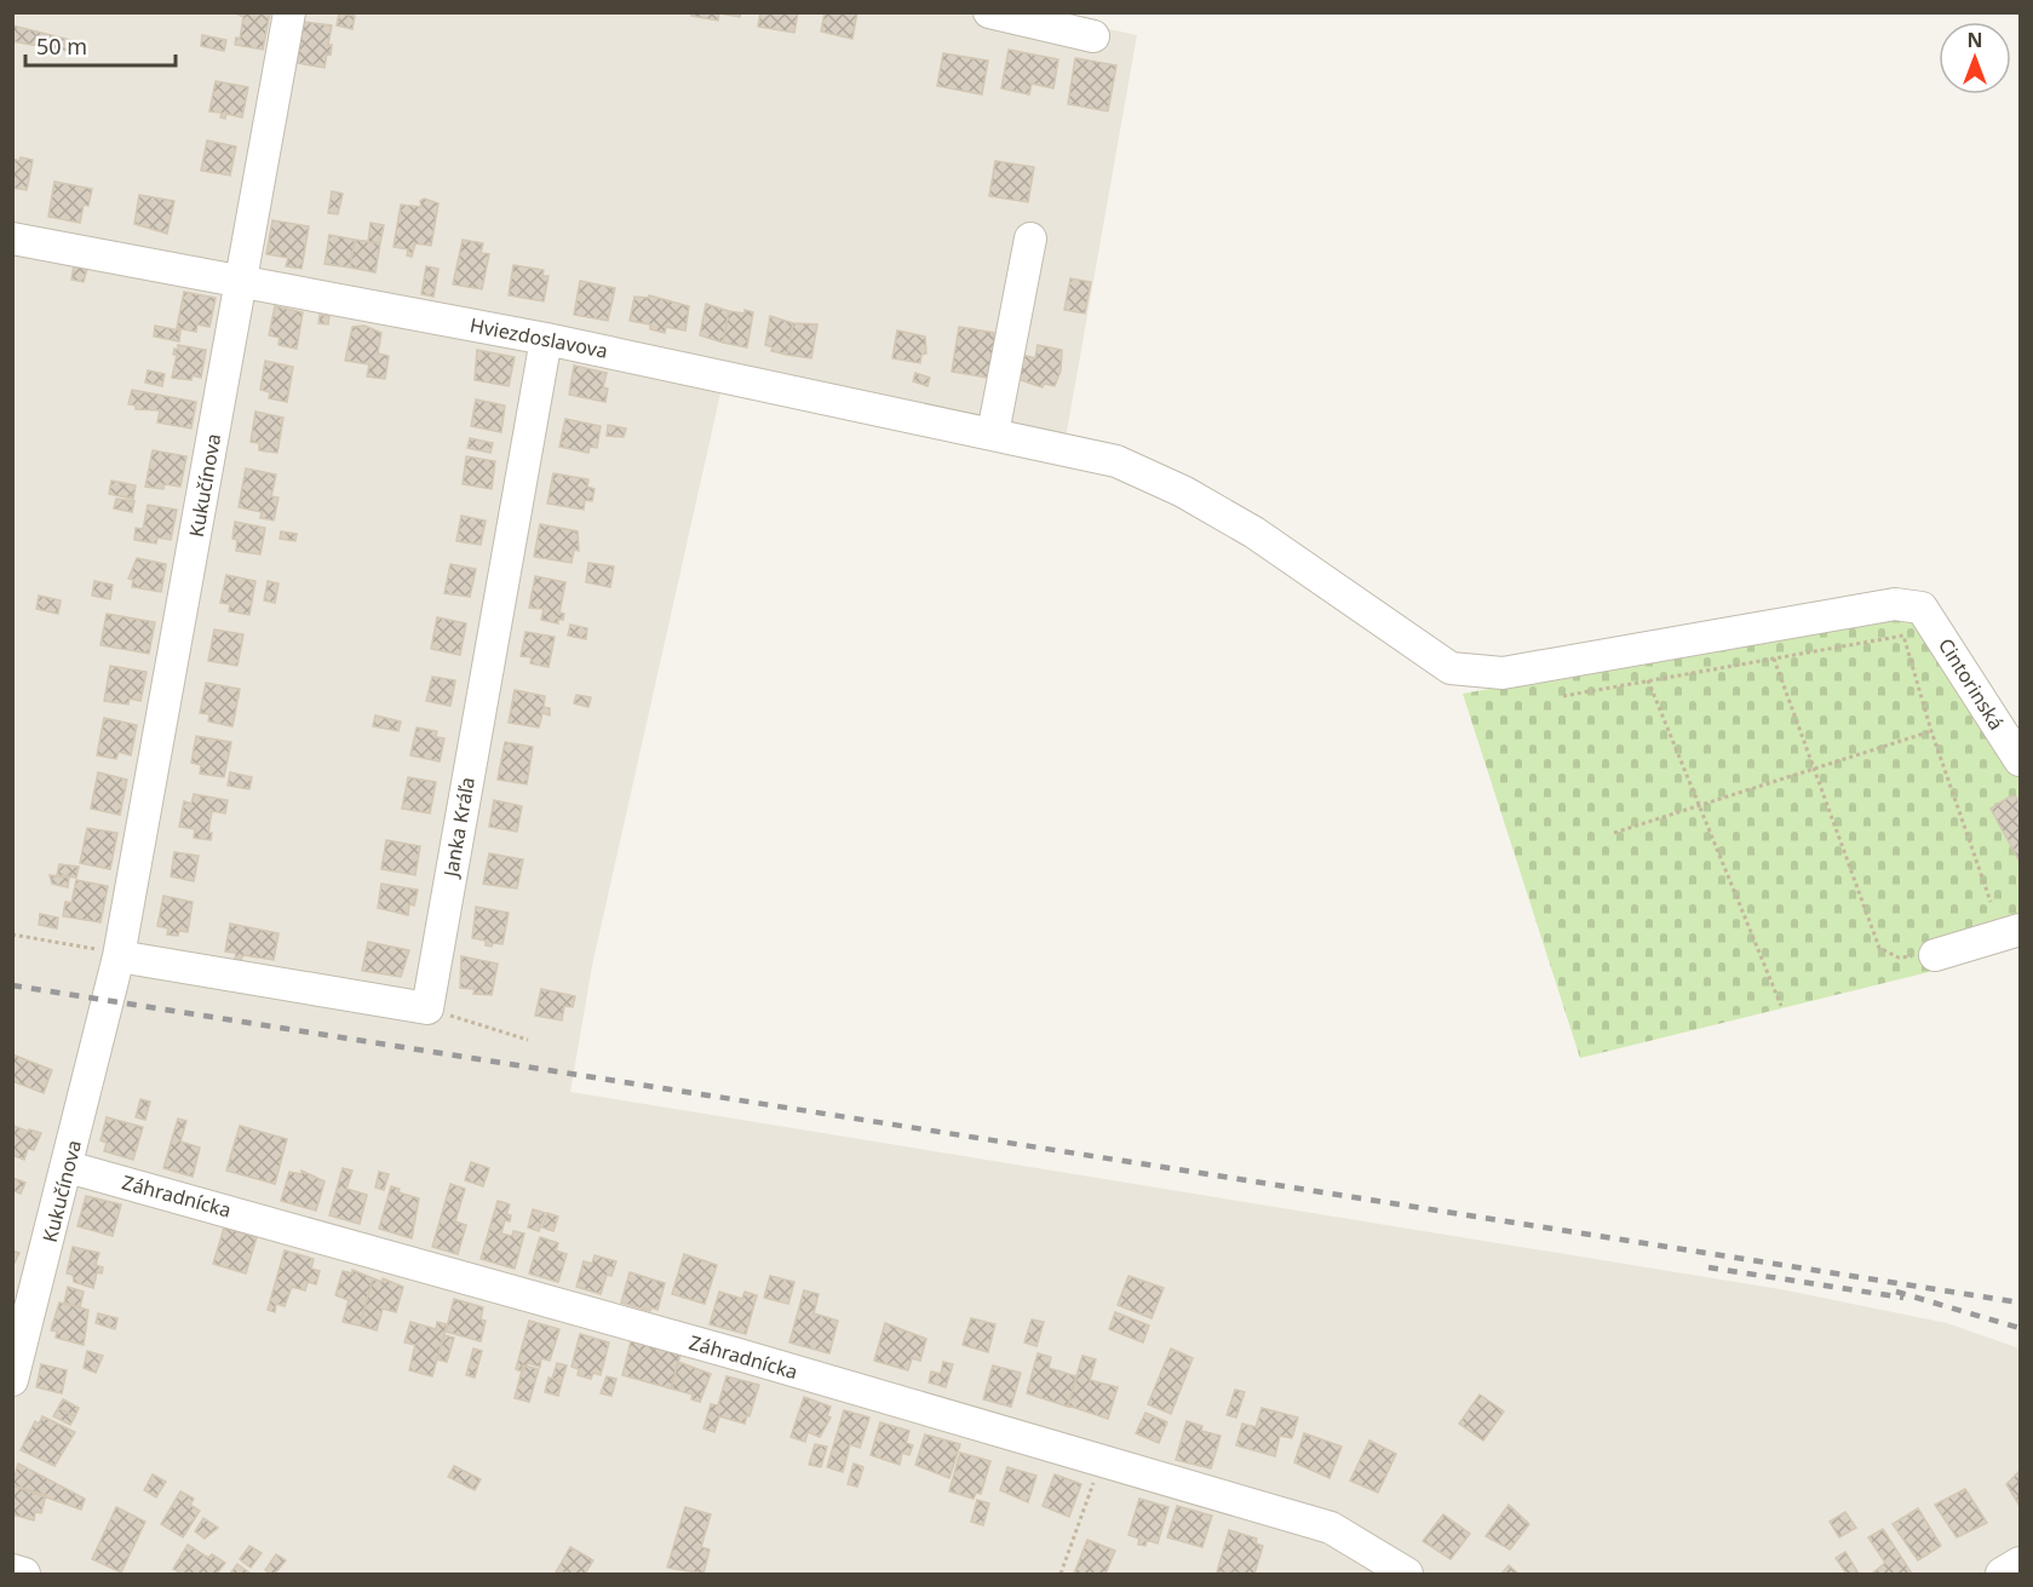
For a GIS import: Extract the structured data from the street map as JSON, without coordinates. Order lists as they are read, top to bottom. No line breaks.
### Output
{"streets":{"street":["Hviezdoslavova","Kukučínova","Cintorinská","Janka Kráľa","Záhradnícka"]},"crossings":[["Hviezdoslavova","Kukučínova"],["Hviezdoslavova","Cintorinská"],["Hviezdoslavova","Janka Kráľa"],["Kukučínova","Záhradnícka"]],"scale_bar":"50 m","north":"top"}
